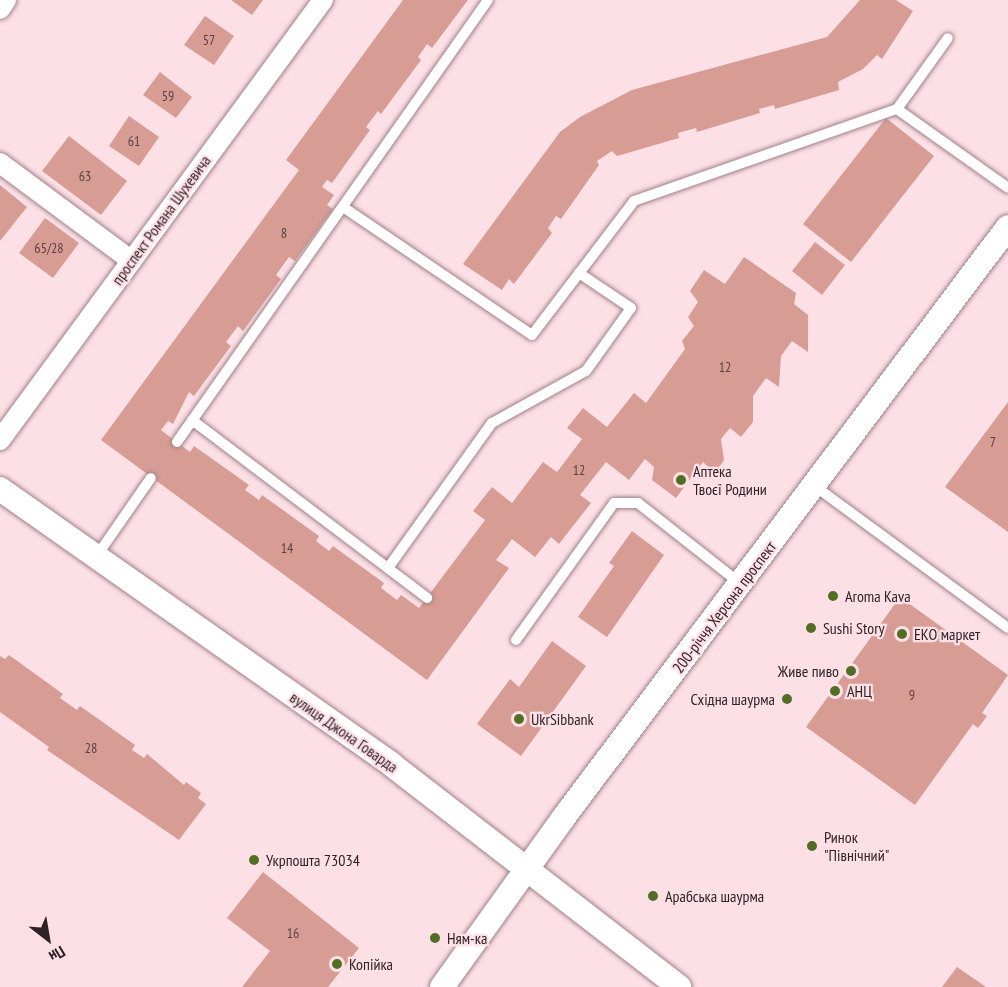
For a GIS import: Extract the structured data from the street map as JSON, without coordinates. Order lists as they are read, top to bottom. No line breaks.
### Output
{"streets":{"street":["проспект Романа Шухевича","200-річчя Херсона проспект","вулиця Джона Говарда"]},"crossings":[["200-річчя Херсона проспект","вулиця Джона Говарда"]],"places":["Аптека Твоєї Родини","Aroma Kava","Sushi Story","ЕКО маркет","Живе пиво","АНЦ","Східна шаурма","UkrSibbank","Ринок \"Північний\"","Укрпошта 73034","Арабська шаурма","Ням-ка","Копійка"],"house_numbers":["57","59","61","63","8","65/28","12","7","12","14","9","28","16"],"north":"bottom right"}
